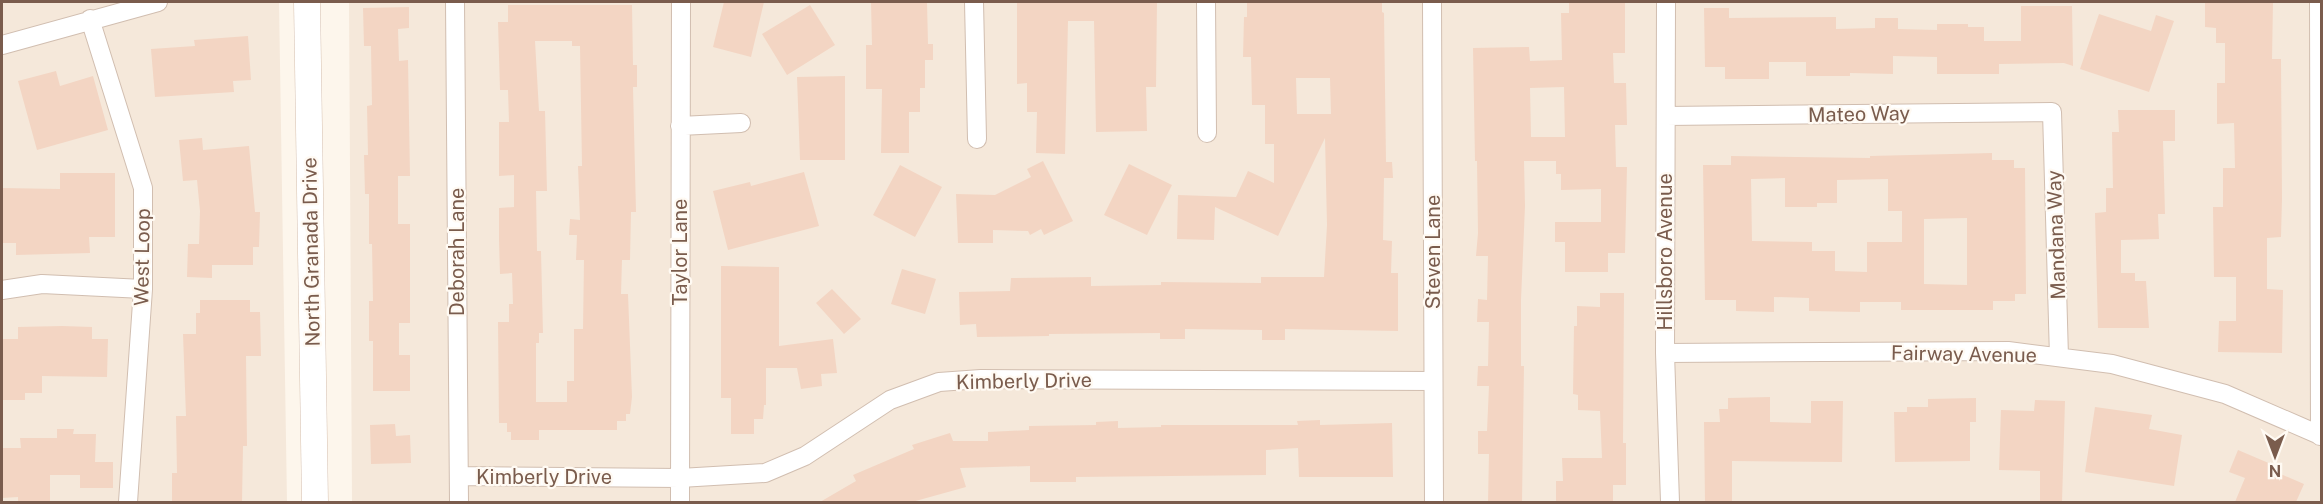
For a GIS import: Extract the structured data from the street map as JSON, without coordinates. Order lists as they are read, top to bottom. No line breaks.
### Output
{"streets":{"street":["Mateo Way","Mandana Way","North Granada Drive","Deborah Lane","Taylor Lane","Steven Lane","Hillsboro Avenue","West Loop","Fairway Avenue","Kimberly Drive"]},"crossings":[["Mateo Way","Mandana Way"],["Mateo Way","Hillsboro Avenue"],["Mandana Way","Fairway Avenue"],["Deborah Lane","Kimberly Drive"],["Taylor Lane","Kimberly Drive"],["Steven Lane","Kimberly Drive"],["Hillsboro Avenue","Fairway Avenue"]],"north":"bottom"}
